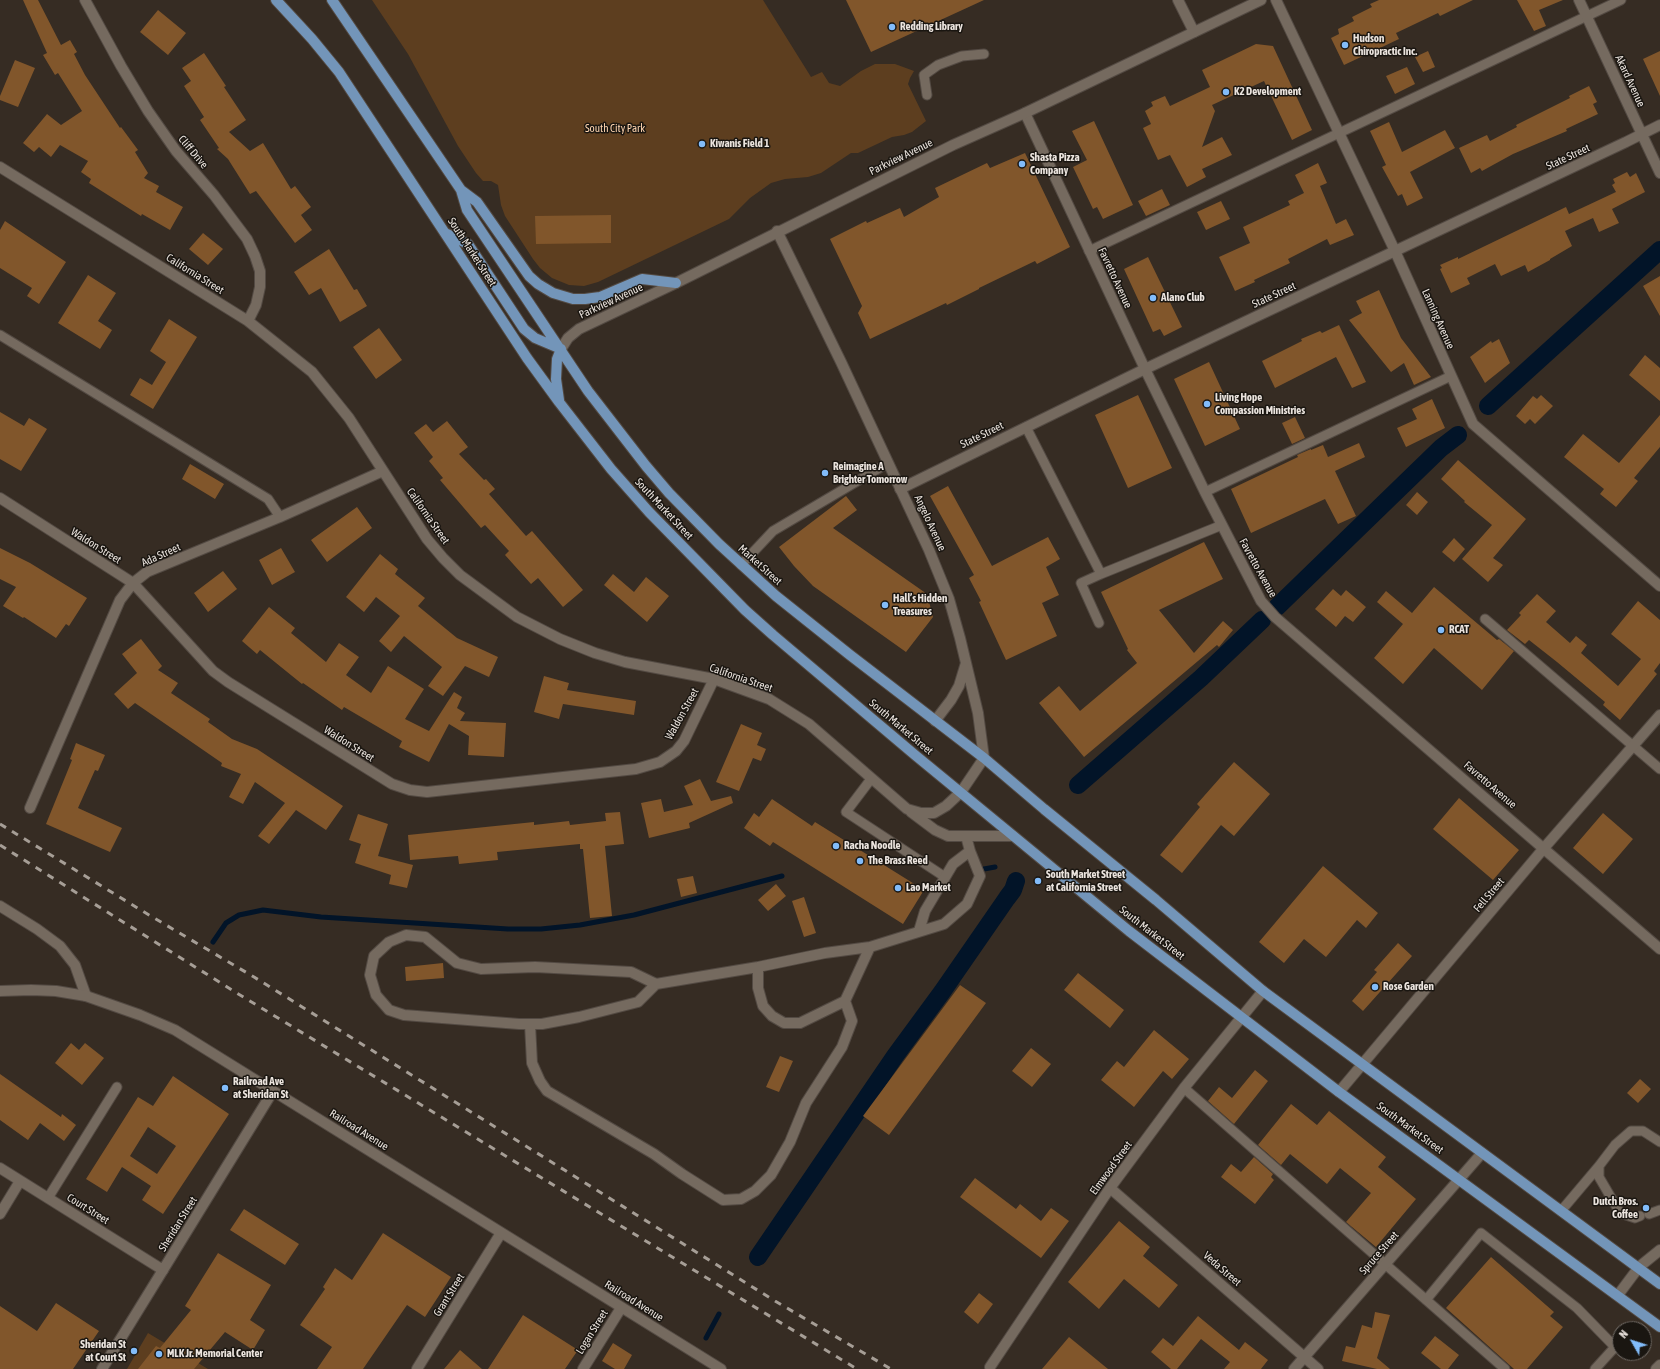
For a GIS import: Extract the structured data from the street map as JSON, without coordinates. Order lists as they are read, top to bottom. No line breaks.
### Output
{"streets":{"main road":["South Market Street","Market Street"],"street":["Akard Avenue","Cliff Drive","Parkview Avenue","State Street","California Street","Favretto Avenue","Lanning Avenue","Angelo Avenue","Waldon Street","Ada Street","Fell Street","Railroad Avenue","Elmwood Street","Court Street","Sheridan Street","Spruce Street","Veda Street","Grant Street","Logan Street"]},"crossings":[["Akard Avenue","State Street"],["Cliff Drive","California Street"],["Parkview Avenue","South Market Street"],["Parkview Avenue","Favretto Avenue"],["Parkview Avenue","Angelo Avenue"],["Parkview Avenue","Market Street"],["State Street","Favretto Avenue"],["State Street","Lanning Avenue"],["State Street","Angelo Avenue"],["South Market Street","California Street"],["South Market Street","Angelo Avenue"],["South Market Street","Market Street"],["South Market Street","Fell Street"],["South Market Street","Elmwood Street"],["South Market Street","Spruce Street"],["California Street","Waldon Street"],["California Street","Ada Street"],["Favretto Avenue","Fell Street"],["Angelo Avenue","Market Street"],["Waldon Street","Ada Street"],["Railroad Avenue","Sheridan Street"],["Railroad Avenue","Grant Street"],["Railroad Avenue","Logan Street"],["Elmwood Street","Veda Street"],["Court Street","Sheridan Street"],["Spruce Street","Veda Street"]],"parks":["South City Park"],"places":["Redding Library","Hudson Chiropractic Inc.","K2 Development","Kiwanis Field 1","Shasta Pizza Company","Alano Club","Living Hope Compassion Ministries","Reimagine A Brighter Tomorrow","Hall’s Hidden Treasures","RCAT","Racha Noodle","The Brass Reed","South Market Street at California Street","Lao Market","Rose Garden","Railroad Ave at Sheridan St","Dutch Bros. Coffee","Sheridan St at Court St","MLK Jr. Memorial Center"],"north":"top left"}
